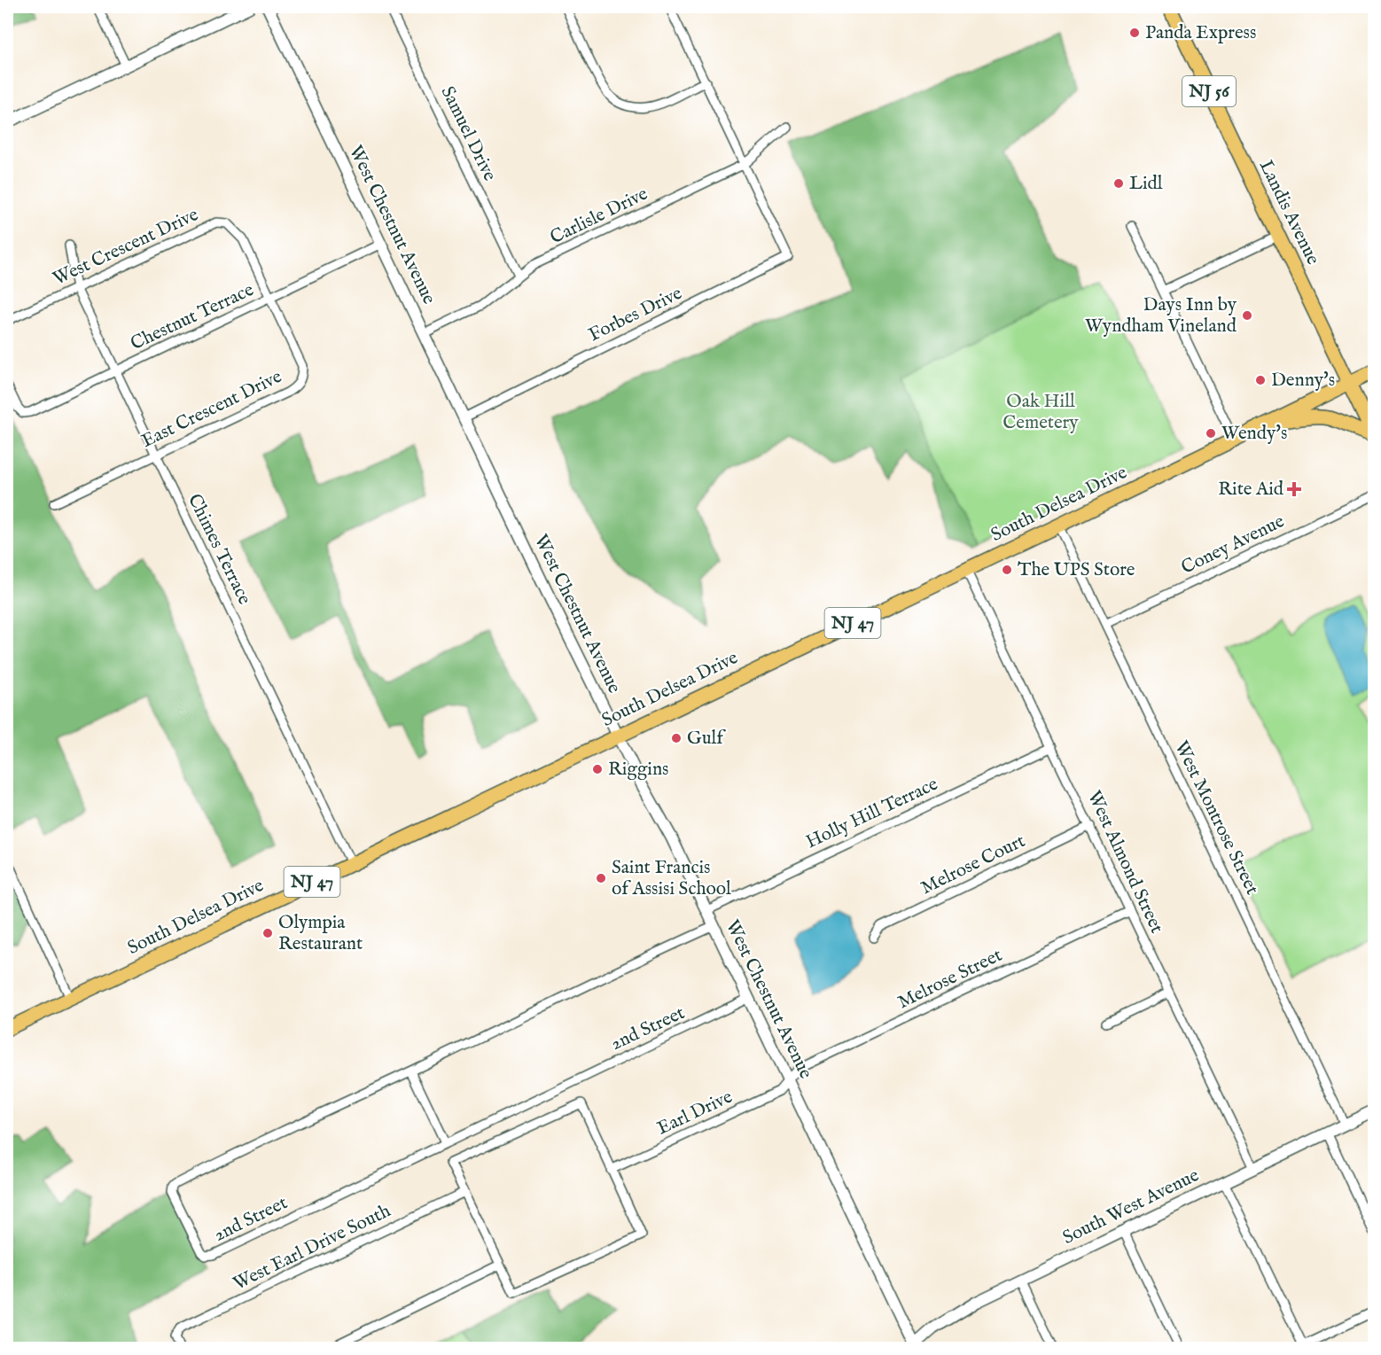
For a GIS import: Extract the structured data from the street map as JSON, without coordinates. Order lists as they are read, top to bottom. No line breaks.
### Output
{"streets":{"main road":["NJ 56","Landis Avenue","South Delsea Drive","NJ 47"],"street":["Samuel Drive","Carlisle Drive","West Chestnut Avenue","West Crescent Drive","Forbes Drive","Chestnut Terrace","East Crescent Drive","Coney Avenue","Chimes Terrace","Holly Hill Terrace","West Montrose Street","West Almond Street","Melrose Court","Melrose Street","2nd Street","Earl Drive","South West Avenue","West Earl Drive South"]},"crossings":[["Samuel Drive","Carlisle Drive"],["Landis Avenue","South Delsea Drive"],["Landis Avenue","NJ 47"],["Carlisle Drive","West Chestnut Avenue"],["Carlisle Drive","Forbes Drive"],["West Chestnut Avenue","Forbes Drive"],["West Chestnut Avenue","Chestnut Terrace"],["West Chestnut Avenue","South Delsea Drive"],["West Chestnut Avenue","Holly Hill Terrace"],["West Chestnut Avenue","Melrose Street"],["West Chestnut Avenue","2nd Street"],["West Chestnut Avenue","Earl Drive"],["West Chestnut Avenue","South West Avenue"],["West Crescent Drive","Chestnut Terrace"],["West Crescent Drive","East Crescent Drive"],["West Crescent Drive","Chimes Terrace"],["Chestnut Terrace","East Crescent Drive"],["Chestnut Terrace","Chimes Terrace"],["East Crescent Drive","Chimes Terrace"],["South Delsea Drive","Chimes Terrace"],["South Delsea Drive","NJ 47"],["South Delsea Drive","West Montrose Street"],["South Delsea Drive","West Almond Street"],["Coney Avenue","West Montrose Street"],["Holly Hill Terrace","West Almond Street"],["West Montrose Street","South West Avenue"],["West Almond Street","Melrose Court"],["West Almond Street","Melrose Street"],["West Almond Street","South West Avenue"],["Melrose Street","Earl Drive"]],"parks":["Oak Hill Cemetery"],"places":{"other":["Panda Express","Lidl","Days Inn by Wyndham Vineland","Denny's","Wendy's","The UPS Store","Gulf","Riggins","Saint Francis of Assisi School","Olympia Restaurant"],"health":["Rite Aid"]}}
